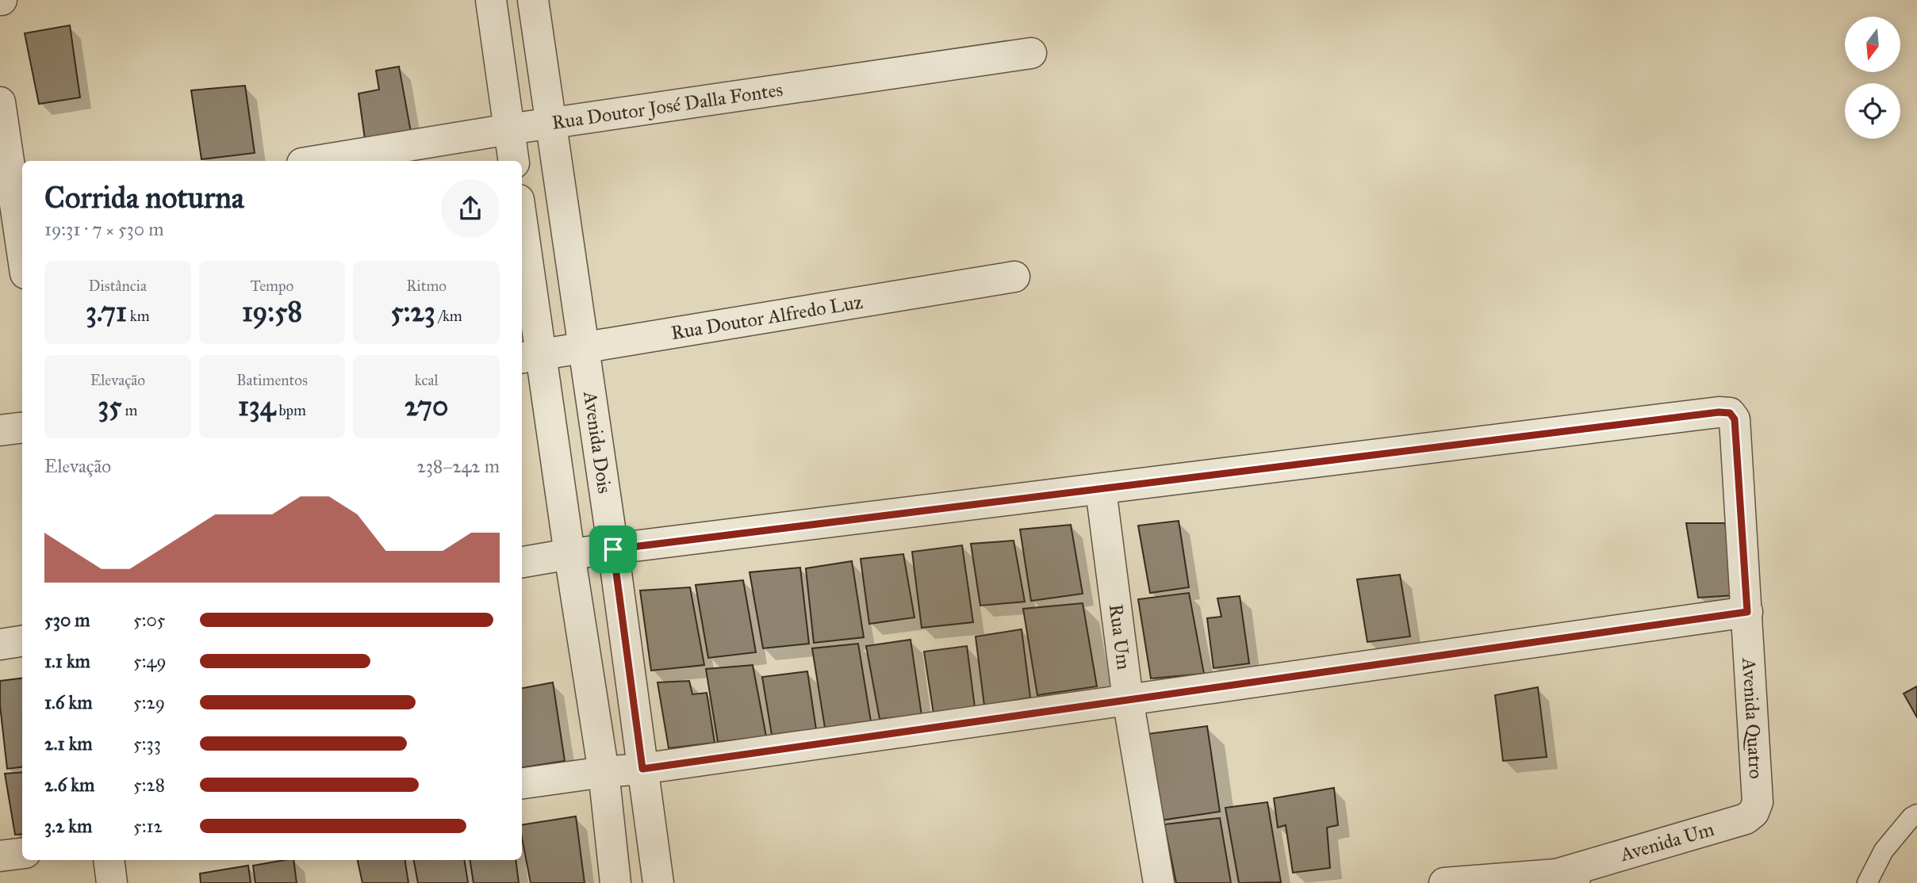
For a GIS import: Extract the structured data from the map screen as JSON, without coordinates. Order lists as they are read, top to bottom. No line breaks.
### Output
{"streets":{"street":["Rua Doutor José Dalla Fontes","Rua Doutor Alfredo Luz","Avenida Dois","Rua Um","Avenida Quatro","Avenida Um"]},"crossings":[["Rua Doutor José Dalla Fontes","Avenida Dois"],["Rua Doutor Alfredo Luz","Avenida Dois"],["Rua Um","Avenida Quatro"],["Avenida Quatro","Avenida Um"]],"north":"bottom","page":{"heading":["Corrida noturna","19:31 · 7 × 530 m"],"stats":[["Distância","3.71 km"],["Tempo","19:58"],["Ritmo","5:23 /km"],["Elevação","35 m"],["Batimentos","134 bpm"],["kcal","270"]],"chart":["Elevação","238–242 m"],"list":[{"name":"530 m","note":"5:05"},{"name":"1.1 km","note":"5:49"},{"name":"1.6 km","note":"5:29"},{"name":"2.1 km","note":"5:33"},{"name":"2.6 km","note":"5:28"},{"name":"3.2 km","note":"5:12"}]}}
